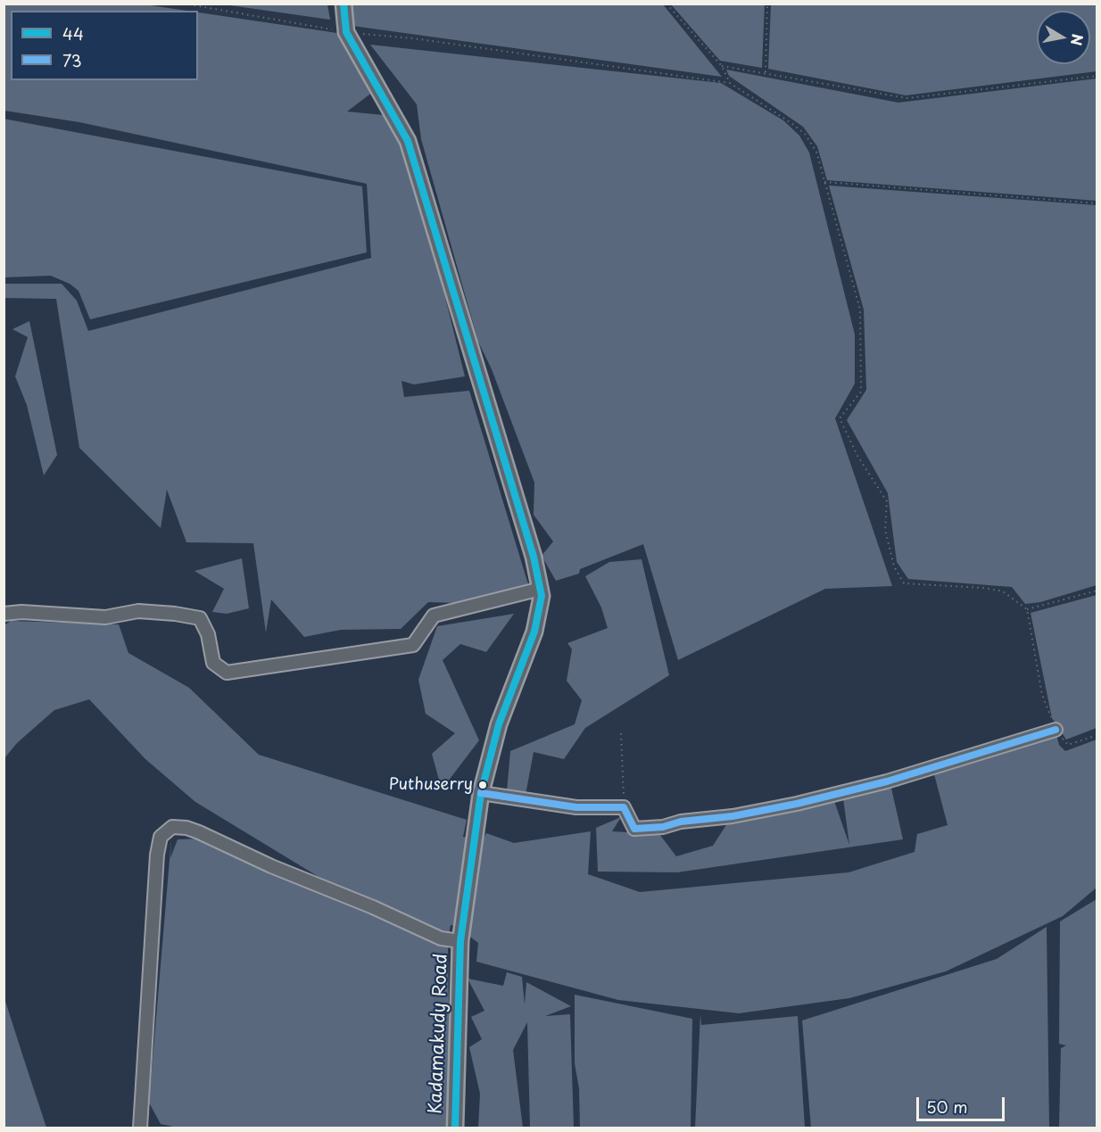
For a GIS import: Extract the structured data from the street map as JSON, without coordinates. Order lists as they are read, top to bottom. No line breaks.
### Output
{"streets":{"street":["Kadamakudy Road"]},"places":["Puthuserry"],"lines":["transit line 44","transit line 73"],"legend":["44","73"],"scale_bar":"50 m","north":"right"}
